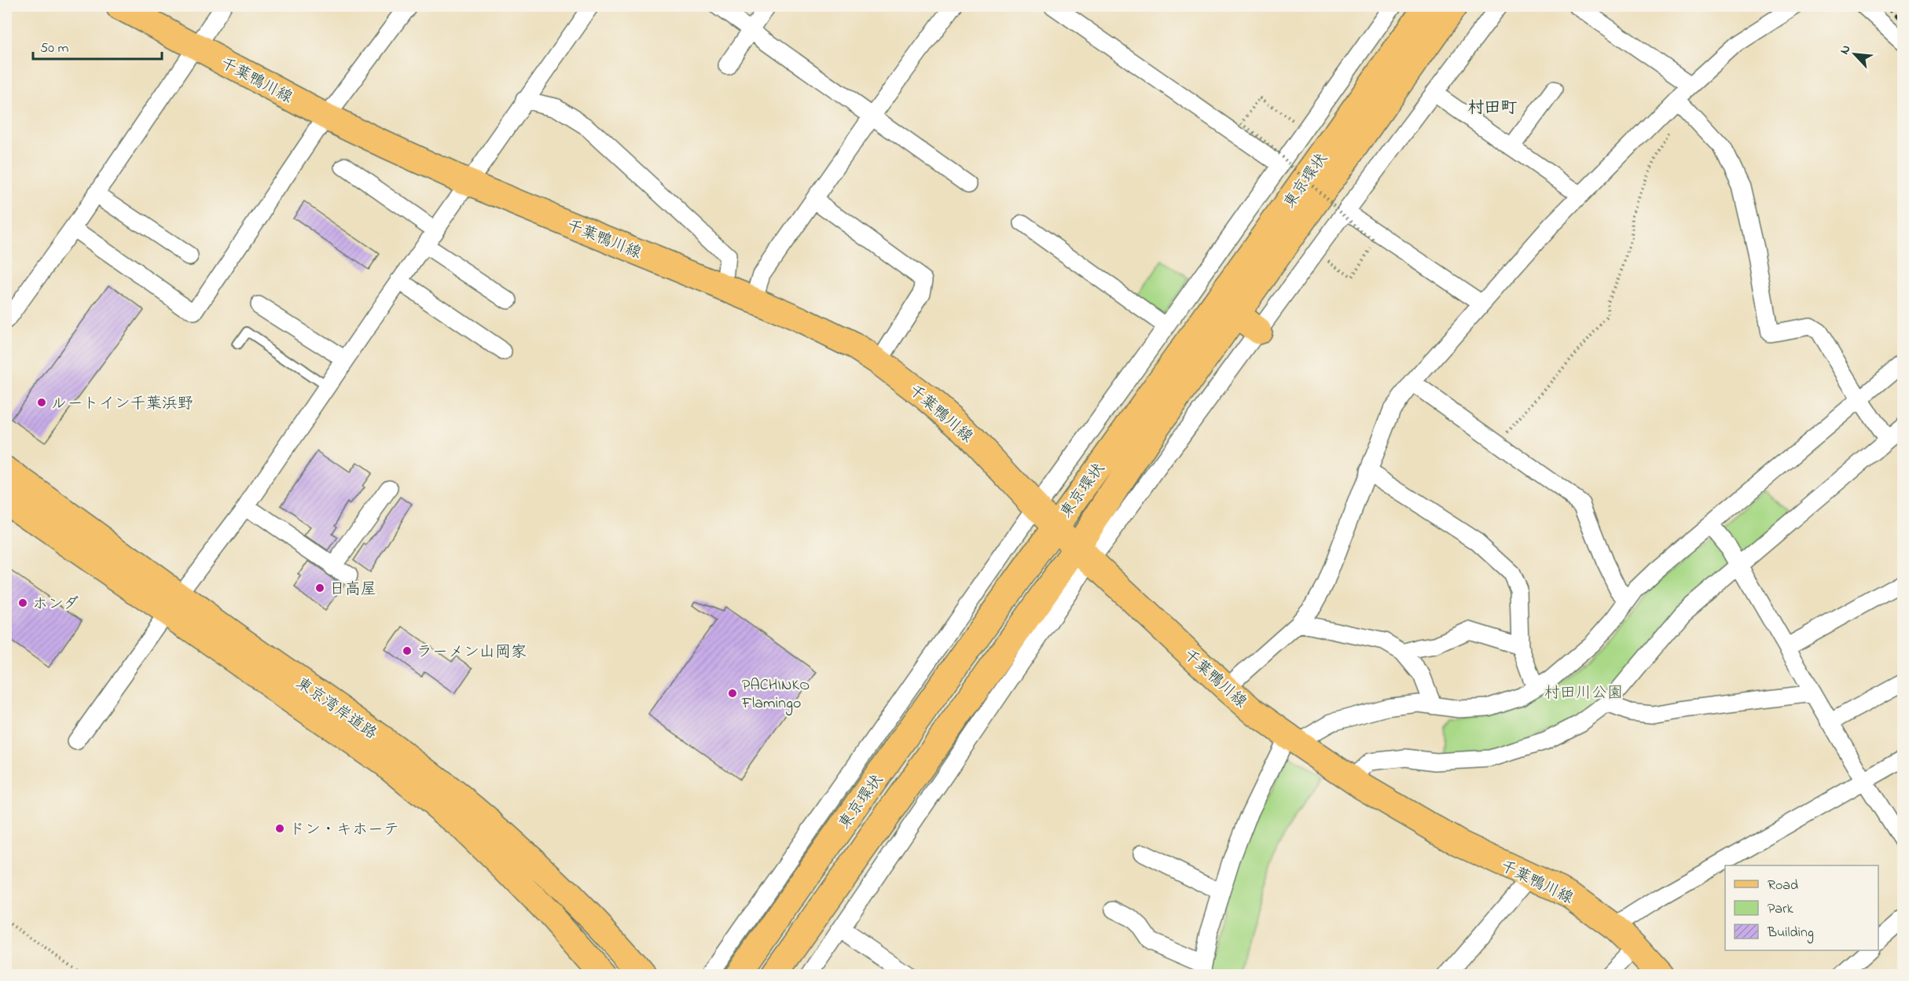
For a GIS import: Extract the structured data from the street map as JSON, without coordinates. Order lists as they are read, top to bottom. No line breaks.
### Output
{"streets":{"main road":["千葉鴨川線","東京環状","東京湾岸道路"]},"crossings":[["千葉鴨川線","東京環状"]],"districts":["村田町"],"parks":["村田川公園"],"places":["ルートイン千葉浜野","日高屋","ホンダ","ラーメン山岡家","PACHINKO Flamingo","ドン・キホーテ"],"legend":["Road","Park","Building"],"scale_bar":"50 m","north":"top left"}
